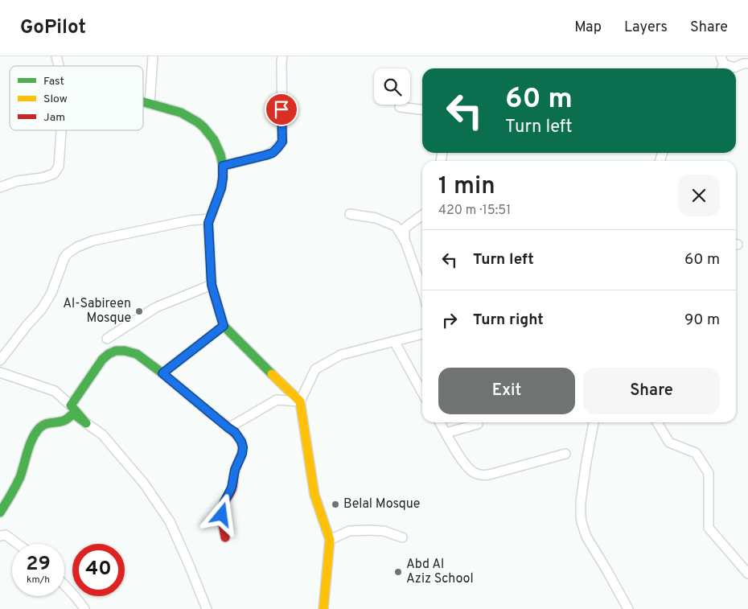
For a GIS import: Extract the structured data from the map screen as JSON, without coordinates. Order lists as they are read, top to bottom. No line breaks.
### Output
{"places":["Al-Sabireen Mosque","Belal Mosque","Abd Al Aziz School"],"legend":["Fast","Slow","Jam"],"page":{"header":"GoPilot","nav":["Map","Layers","Share"],"turn":["60 m","Turn left"],"heading":["1 min","420 m · 15:51"],"list":[{"name":"Turn left","value":"60 m"},{"name":"Turn right","value":"90 m"}],"buttons":["Exit","Share"],"speed":"29 km/h","limit":"40"}}
